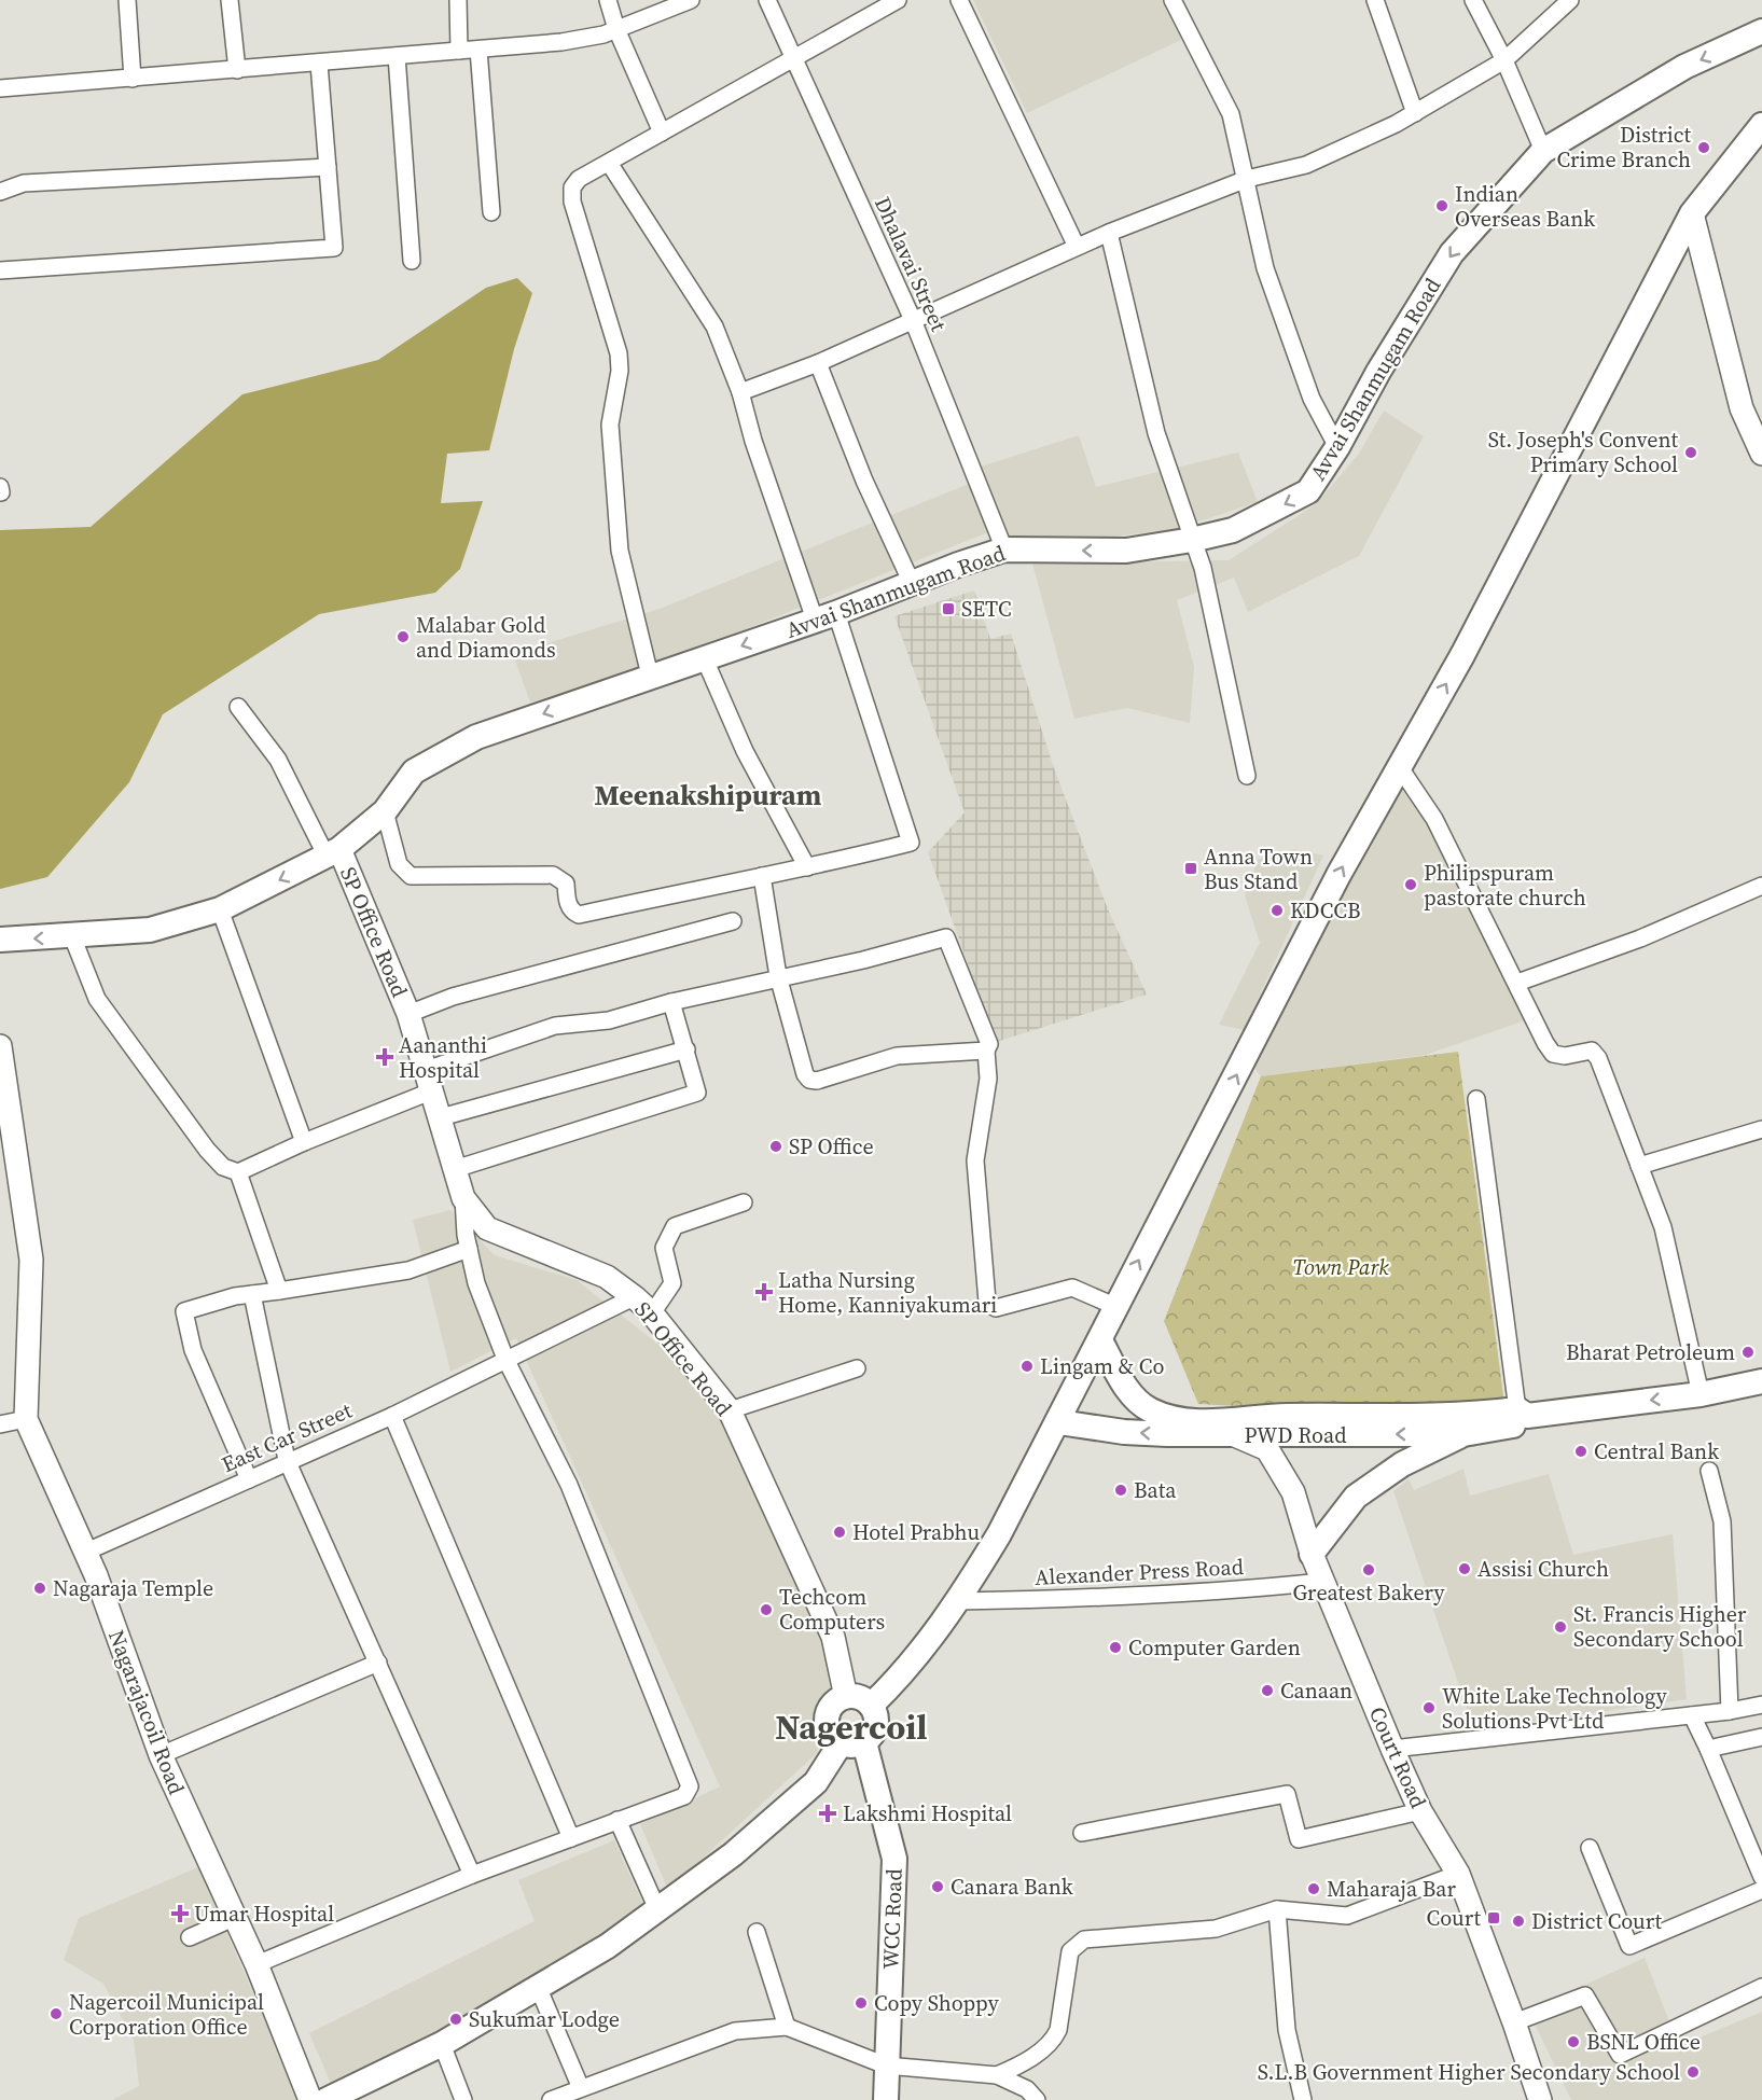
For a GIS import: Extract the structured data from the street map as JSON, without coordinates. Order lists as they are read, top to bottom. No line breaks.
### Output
{"streets":{"main road":["Avvai Shanmugam Road","PWD Road","WCC Road"],"street":["Dhalavai Street","SP Office Road","East Car Street","Alexander Press Road","Nagarajacoil Road","Court Road"]},"crossings":[["Dhalavai Street","Avvai Shanmugam Road"],["Avvai Shanmugam Road","SP Office Road"],["SP Office Road","East Car Street"],["SP Office Road","WCC Road"],["PWD Road","Court Road"],["East Car Street","Nagarajacoil Road"],["Alexander Press Road","Court Road"]],"one_way":["Avvai Shanmugam Road"],"districts":["Meenakshipuram","Nagercoil"],"parks":["Town Park"],"places":{"other":["District Crime Branch","Indian Overseas Bank","St. Joseph's Convent Primary School","Malabar Gold and Diamonds","Philipspuram pastorate church","KDCCB","SP Office","Bharat Petroleum","Lingam & Co","Central Bank","Bata","Hotel Prabhu","Assisi Church","Greatest Bakery","Nagaraja Temple","Techcom Computers","St. Francis Higher Secondary School","Computer Garden","Canaan","White Lake Technology Solutions Pvt Ltd","Canara Bank","Maharaja Bar","District Court","Copy Shoppy","Nagercoil Municipal Corporation Office","Sukumar Lodge","BSNL Office","S.L.B Government Higher Secondary School"],"transit":["SETC","Anna Town Bus Stand","Court"],"health":["Aananthi Hospital","Latha Nursing Home, Kanniyakumari","Lakshmi Hospital","Umar Hospital"]}}
